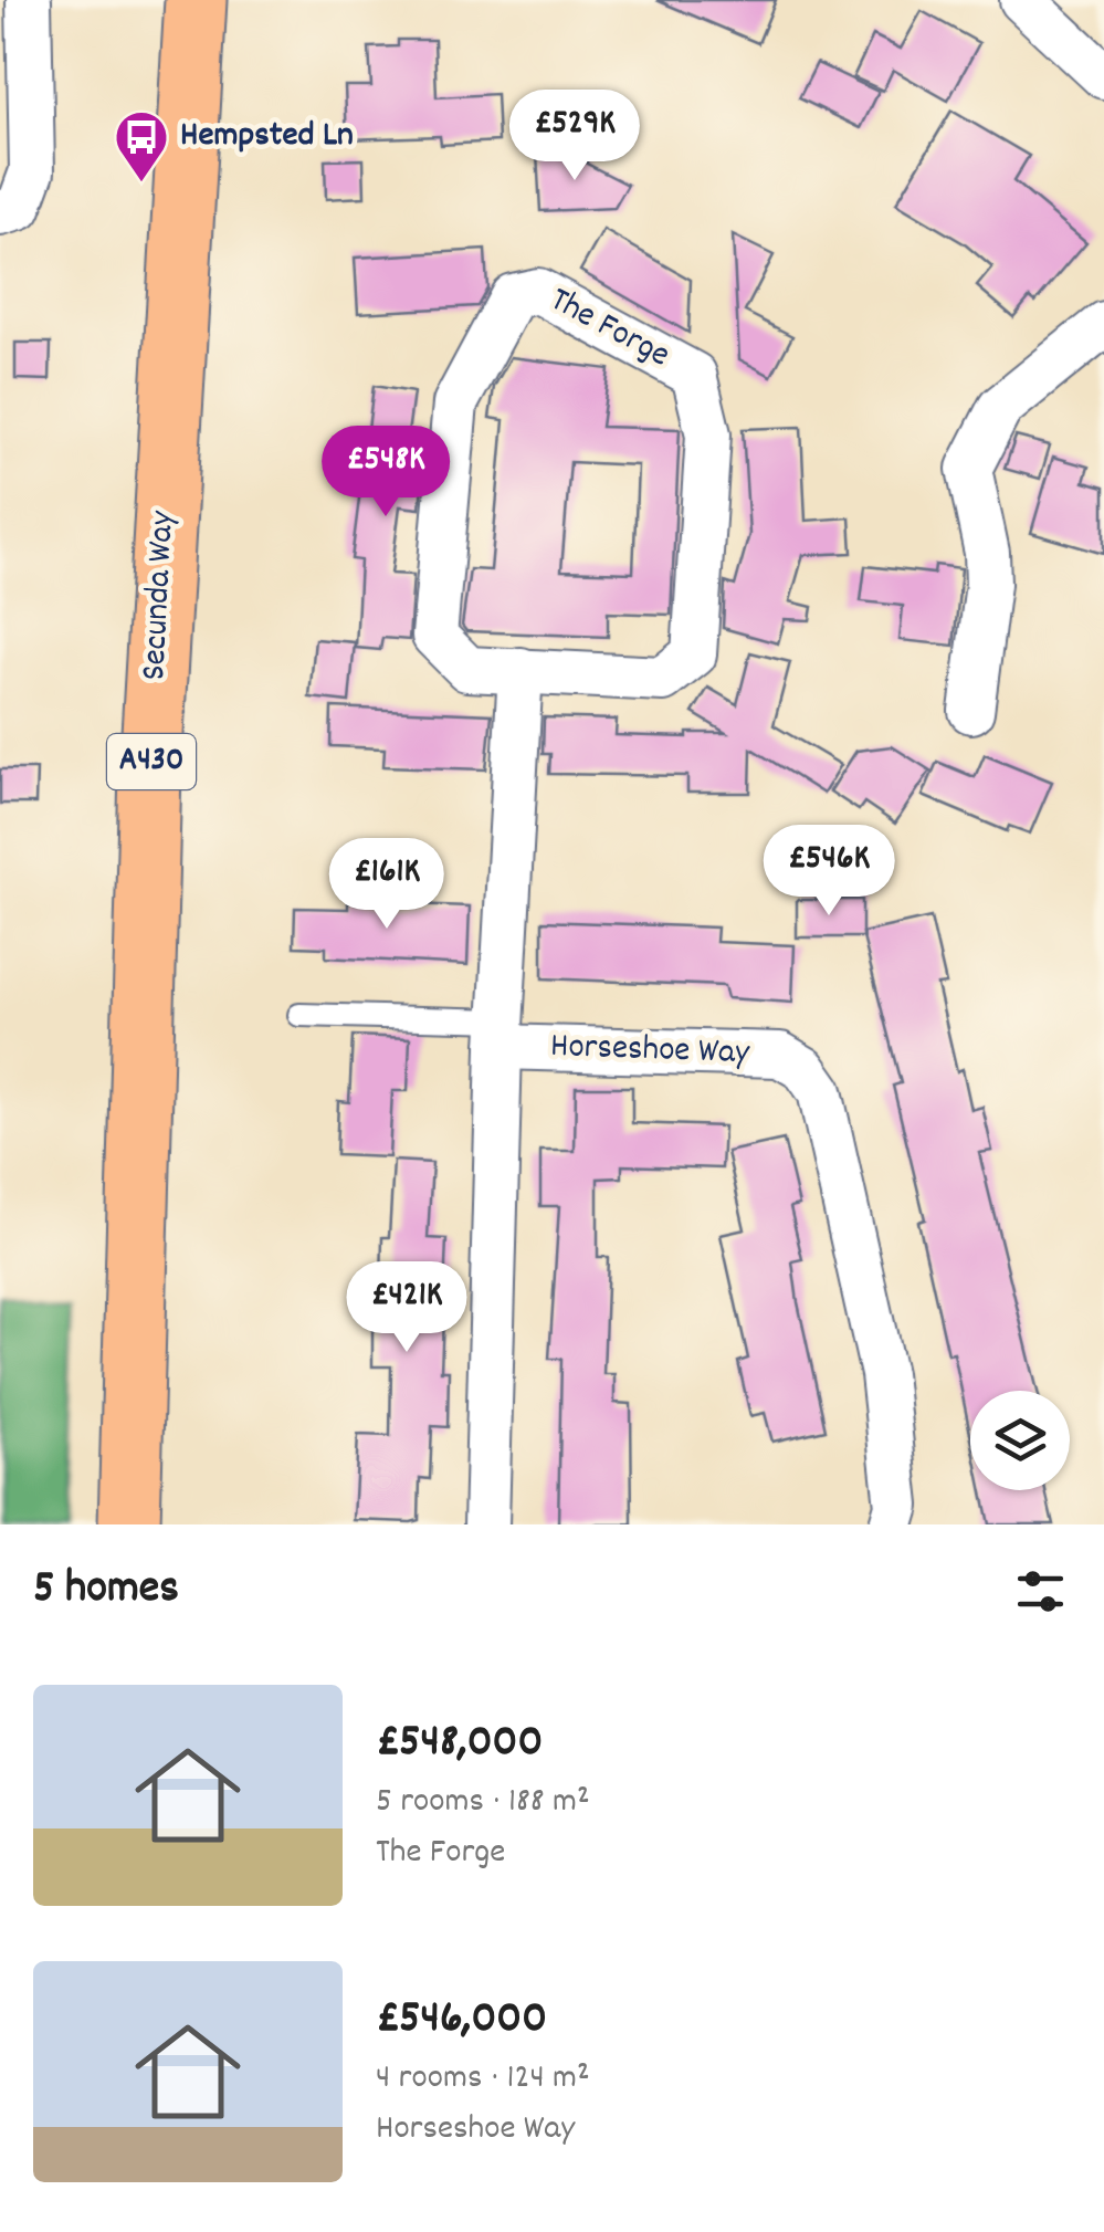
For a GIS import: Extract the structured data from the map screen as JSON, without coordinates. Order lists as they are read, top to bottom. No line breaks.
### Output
{"streets":{"main road":["Secunda Way","A430"],"street":["The Forge","Horseshoe Way"]},"places":{"bus stop":["Hempsted Ln"]},"page":{"price":["£529K","£548K","£546K","£161K","£421K"],"heading":"5 homes","list":[{"name":"£548,000","note":"5 rooms · 188 m² · The Forge"},{"name":"£546,000","note":"4 rooms · 124 m² · Horseshoe Way"}]}}
